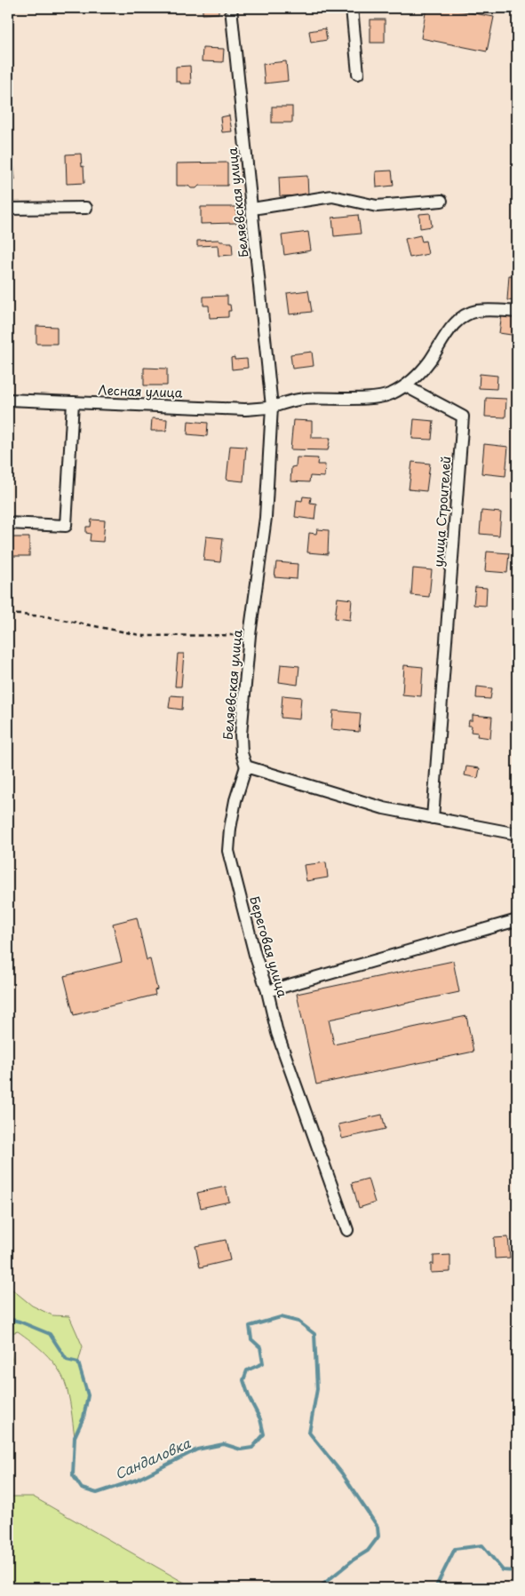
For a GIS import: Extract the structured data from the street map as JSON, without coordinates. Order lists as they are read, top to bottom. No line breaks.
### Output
{"streets":{"street":["Беляевская улица","Лесная улица","улица Строителей","Береговая улица"]},"crossings":[["Беляевская улица","Лесная улица"],["Беляевская улица","Береговая улица"],["Лесная улица","улица Строителей"]],"water":["Сандаловка"]}
